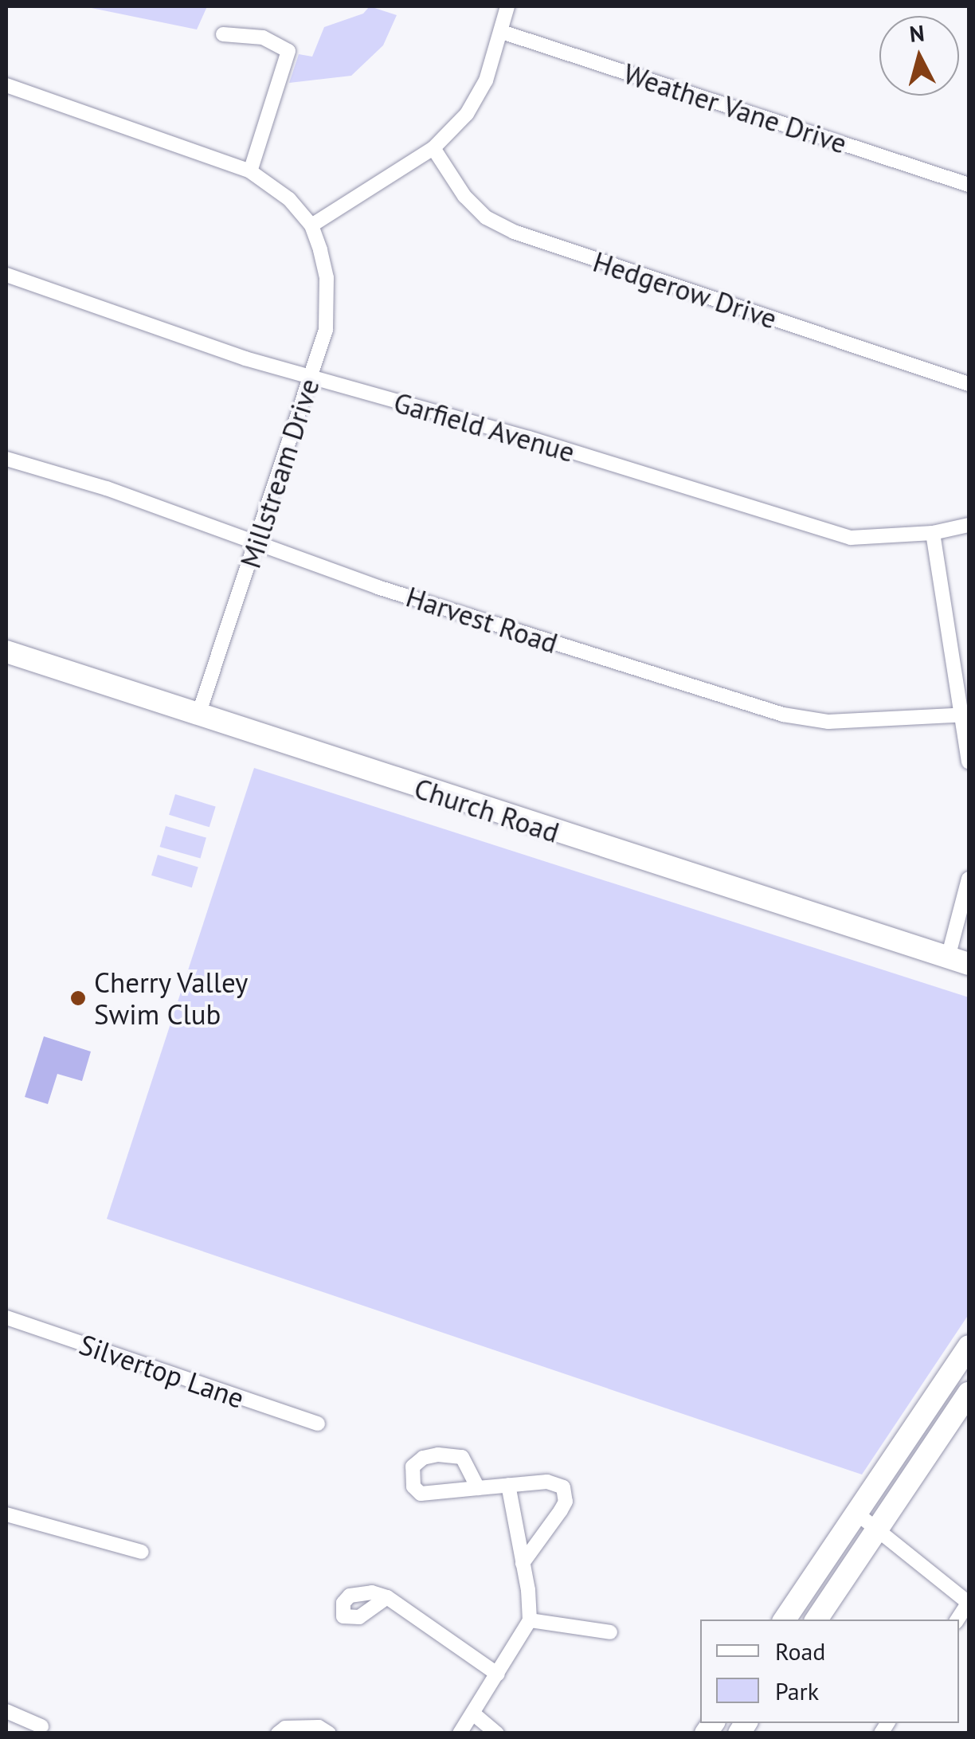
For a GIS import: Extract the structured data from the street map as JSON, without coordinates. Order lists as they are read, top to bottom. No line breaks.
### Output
{"streets":{"main road":["Church Road"],"street":["Weather Vane Drive","Hedgerow Drive","Garfield Avenue","Millstream Drive","Harvest Road","Silvertop Lane"]},"crossings":[["Garfield Avenue","Millstream Drive"],["Millstream Drive","Harvest Road"],["Millstream Drive","Church Road"]],"places":["Cherry Valley Swim Club"],"legend":["Road","Park"],"north":"top"}
